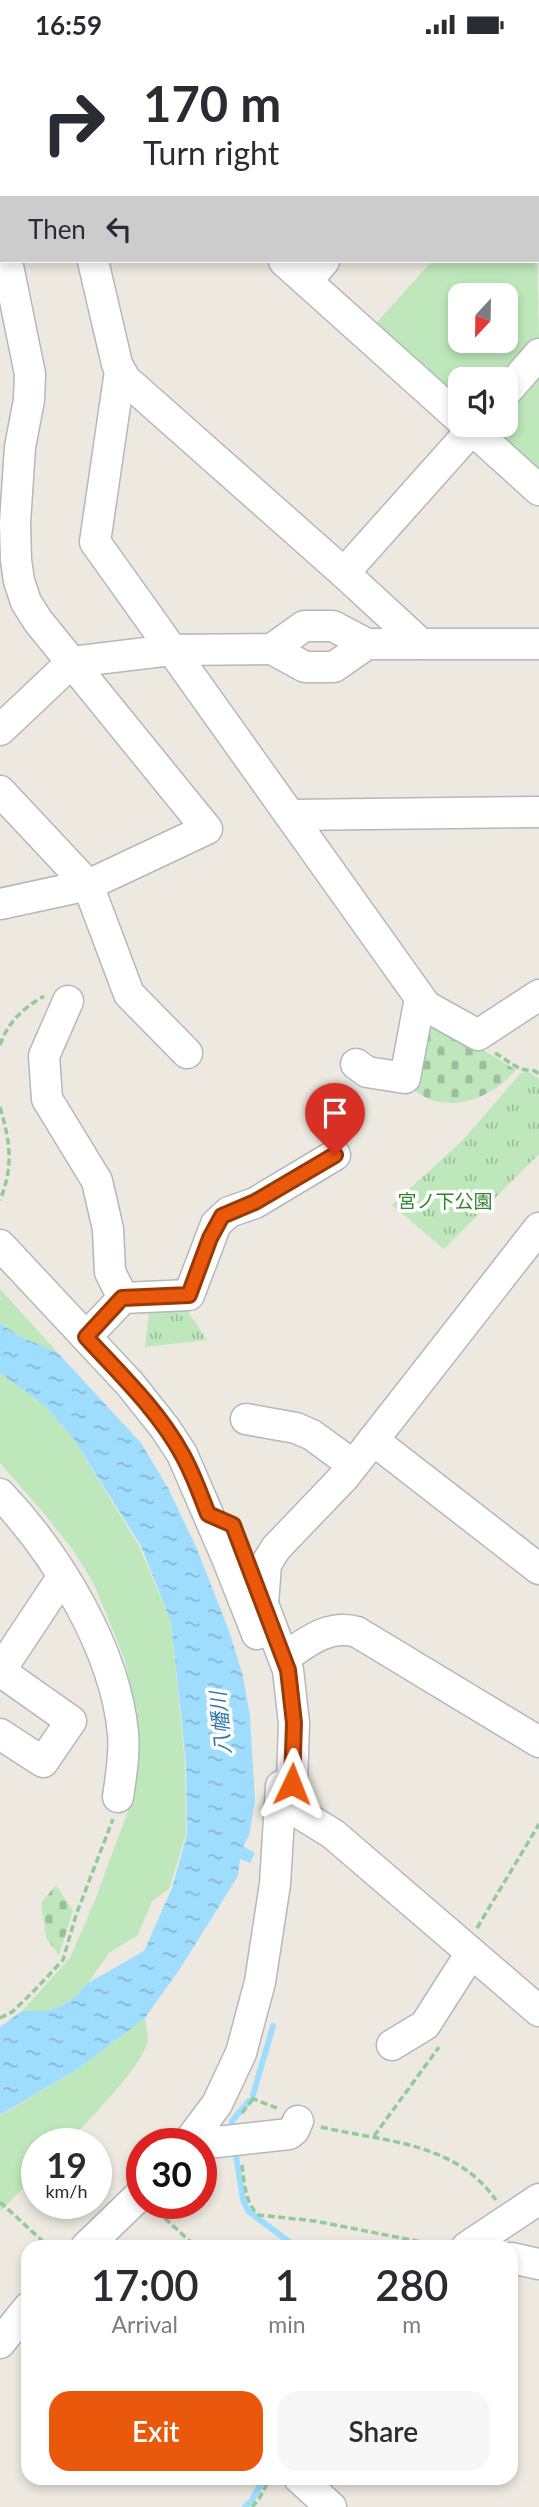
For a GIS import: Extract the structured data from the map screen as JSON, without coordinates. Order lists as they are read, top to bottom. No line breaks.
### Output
{"water":["八幡川"],"parks":["宮ノ下公園"],"north":"bottom","page":{"status":"16:59","turn":["170 m","Turn right"],"then":"Then","speed":"19 km/h","limit":"30","eta":["17:00","Arrival","1","min","280","m"],"buttons":["Exit","Share"]}}
